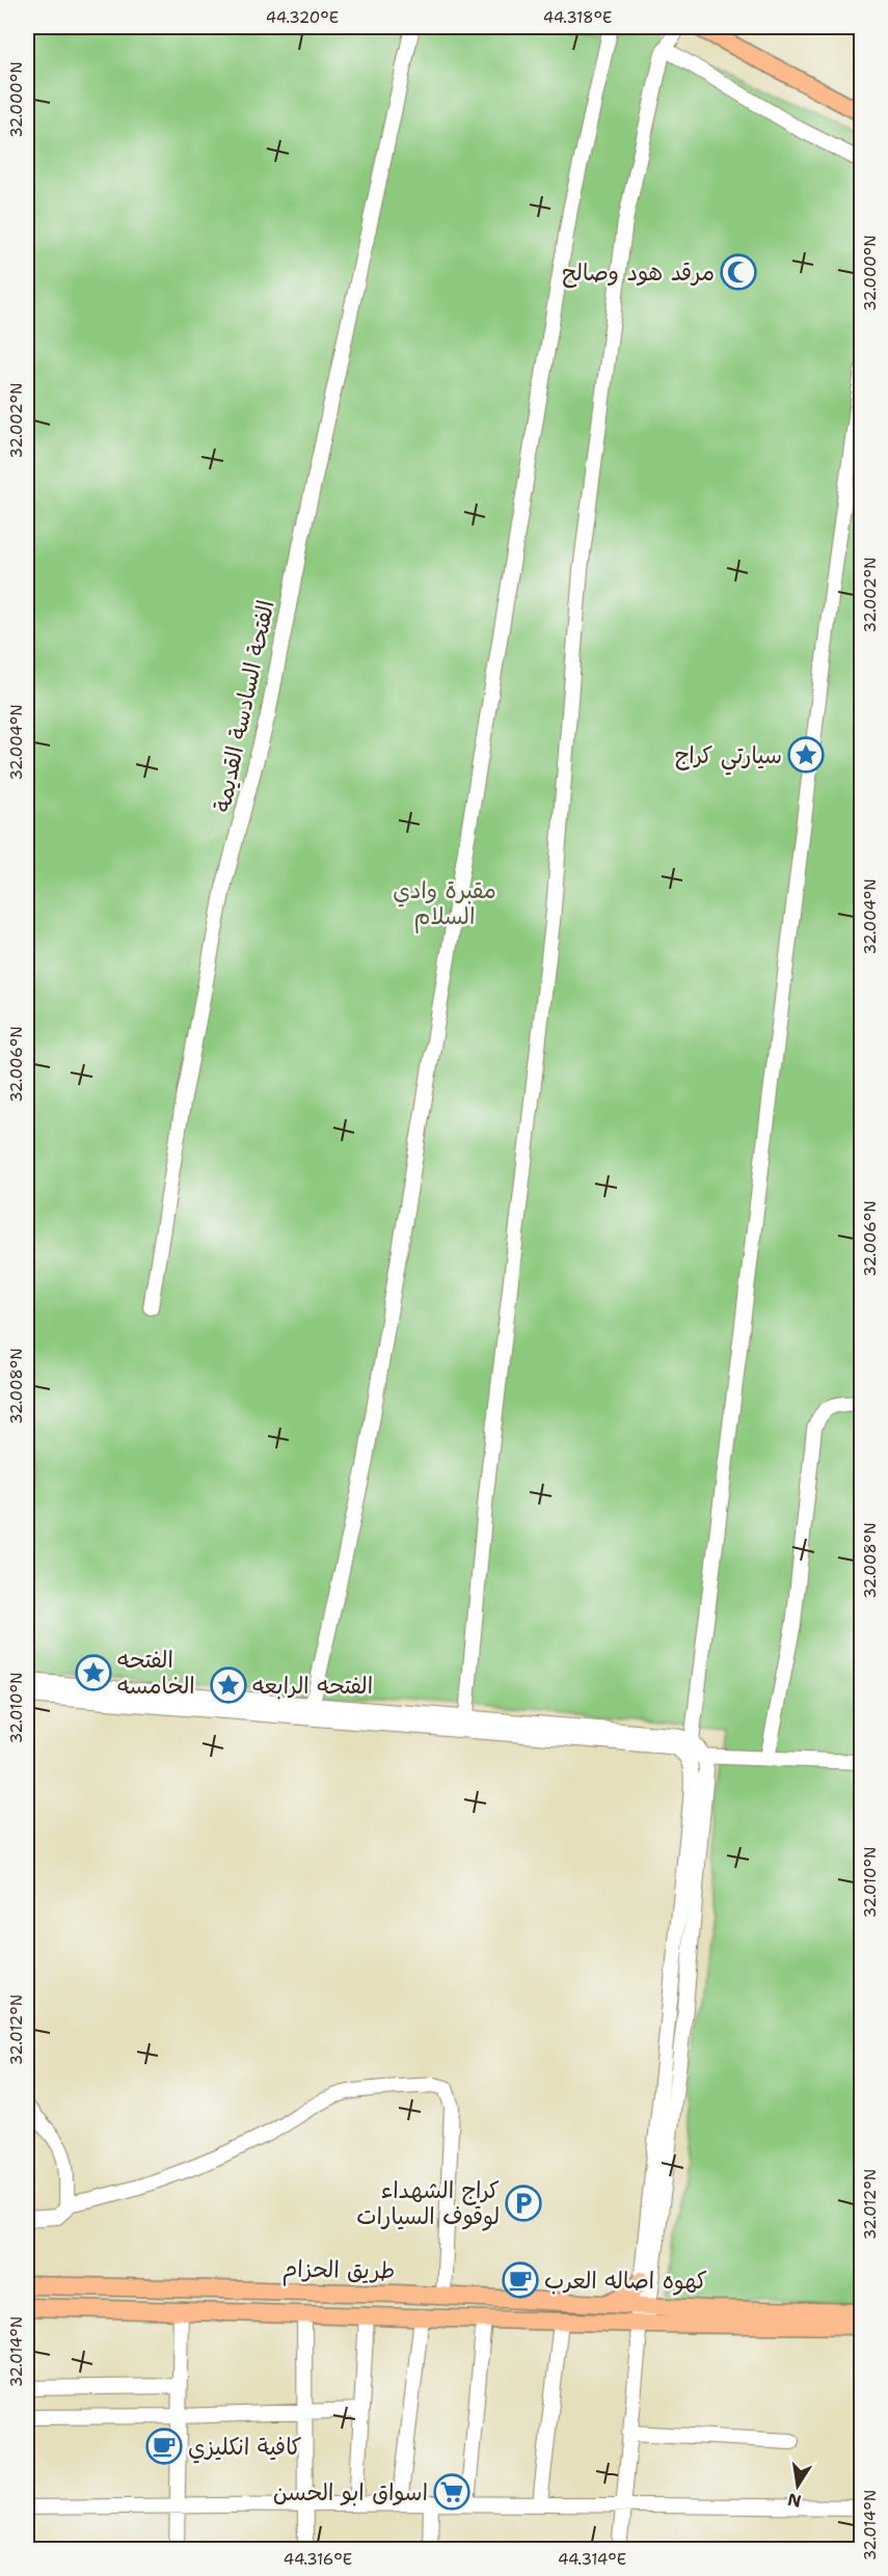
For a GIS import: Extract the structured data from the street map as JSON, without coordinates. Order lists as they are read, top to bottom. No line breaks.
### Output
{"streets":{"main road":["طريق الحزام"],"street":["الفتحة السادسة القديمة"]},"parks":["مقبرة وادي السلام"],"places":{"mosque":["مرقد هود وصالح"],"place":["سيارتي كراج","الفتحه الخامسه","الفتحه الرابعه"],"parking":["كراج الشهداء لوقوف السيارات"],"cafe":["كهوه اصاله العرب","كافية انكليزي"],"supermarket":["اسواق ابو الحسن"]},"north":"bottom","coordinates":["44.320°E","44.318°E","32.000°N","32.002°N","32.004°N","32.006°N","32.008°N","32.010°N","32.012°N","32.014°N","44.316°E","44.314°E"]}
